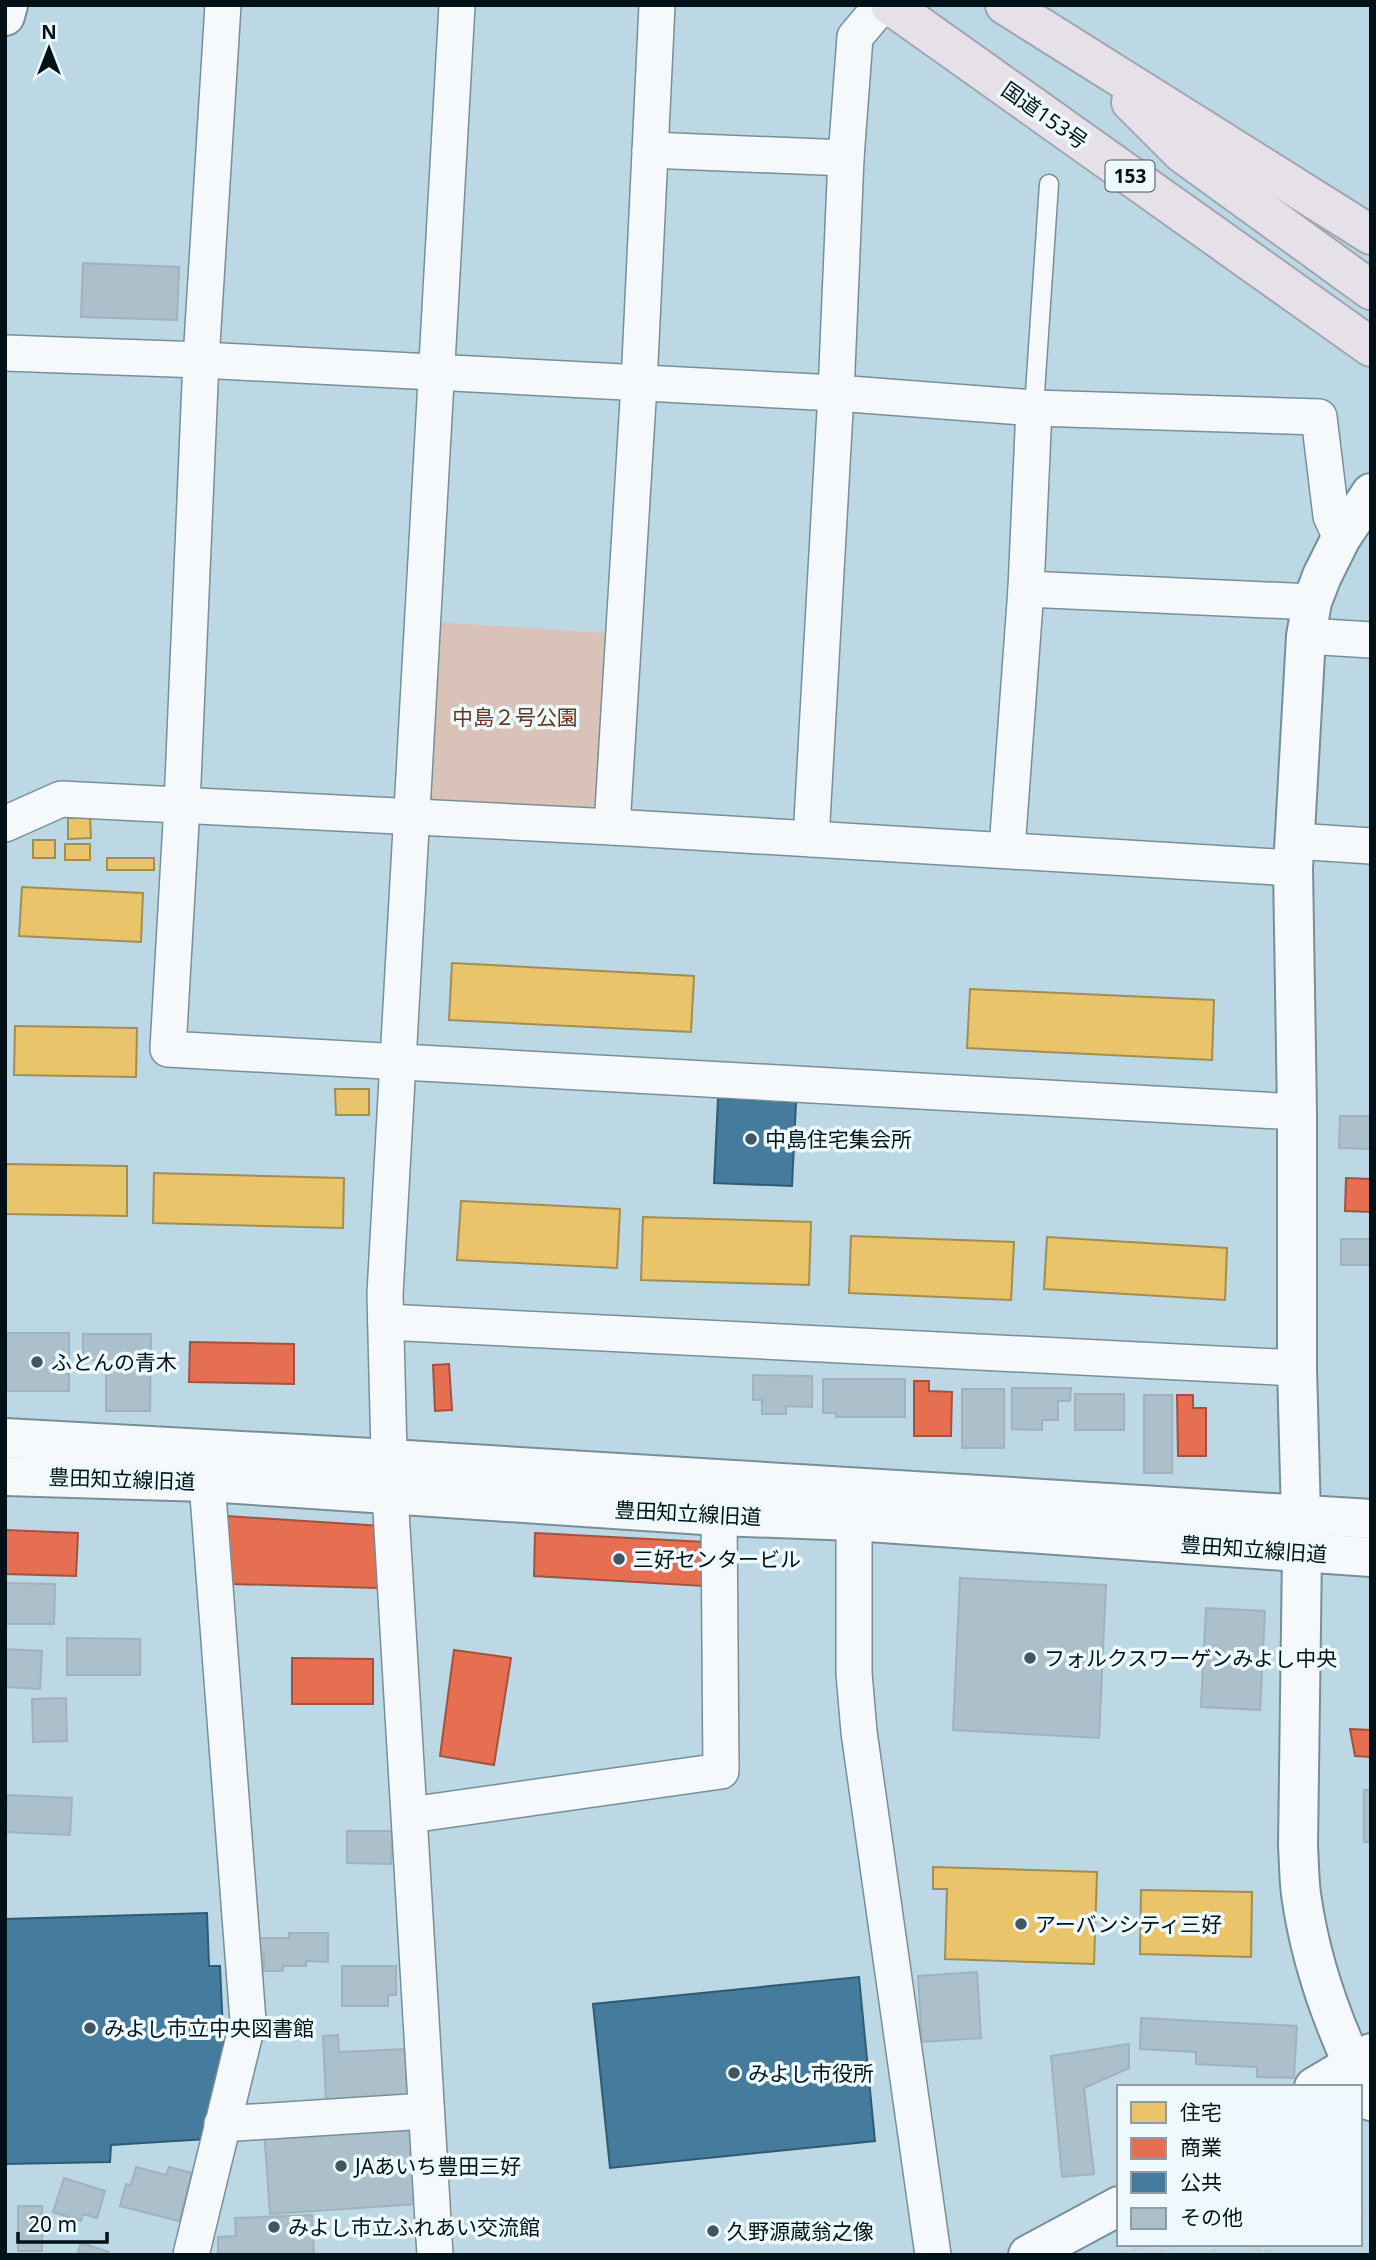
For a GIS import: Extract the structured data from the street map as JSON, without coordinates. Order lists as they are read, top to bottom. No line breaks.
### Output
{"streets":{"highway":["国道153号","153"],"street":["豊田知立線旧道"]},"parks":["中島２号公園"],"places":["中島住宅集会所","ふとんの青木","三好センタービル","フォルクスワーゲンみよし中央","アーバンシティ三好","みよし市立中央図書館","みよし市役所","JAあいち豊田三好","みよし市立ふれあい交流館","久野源蔵翁之像"],"legend":["住宅","商業","公共","その他"],"scale_bar":"20 m","north":"top"}
